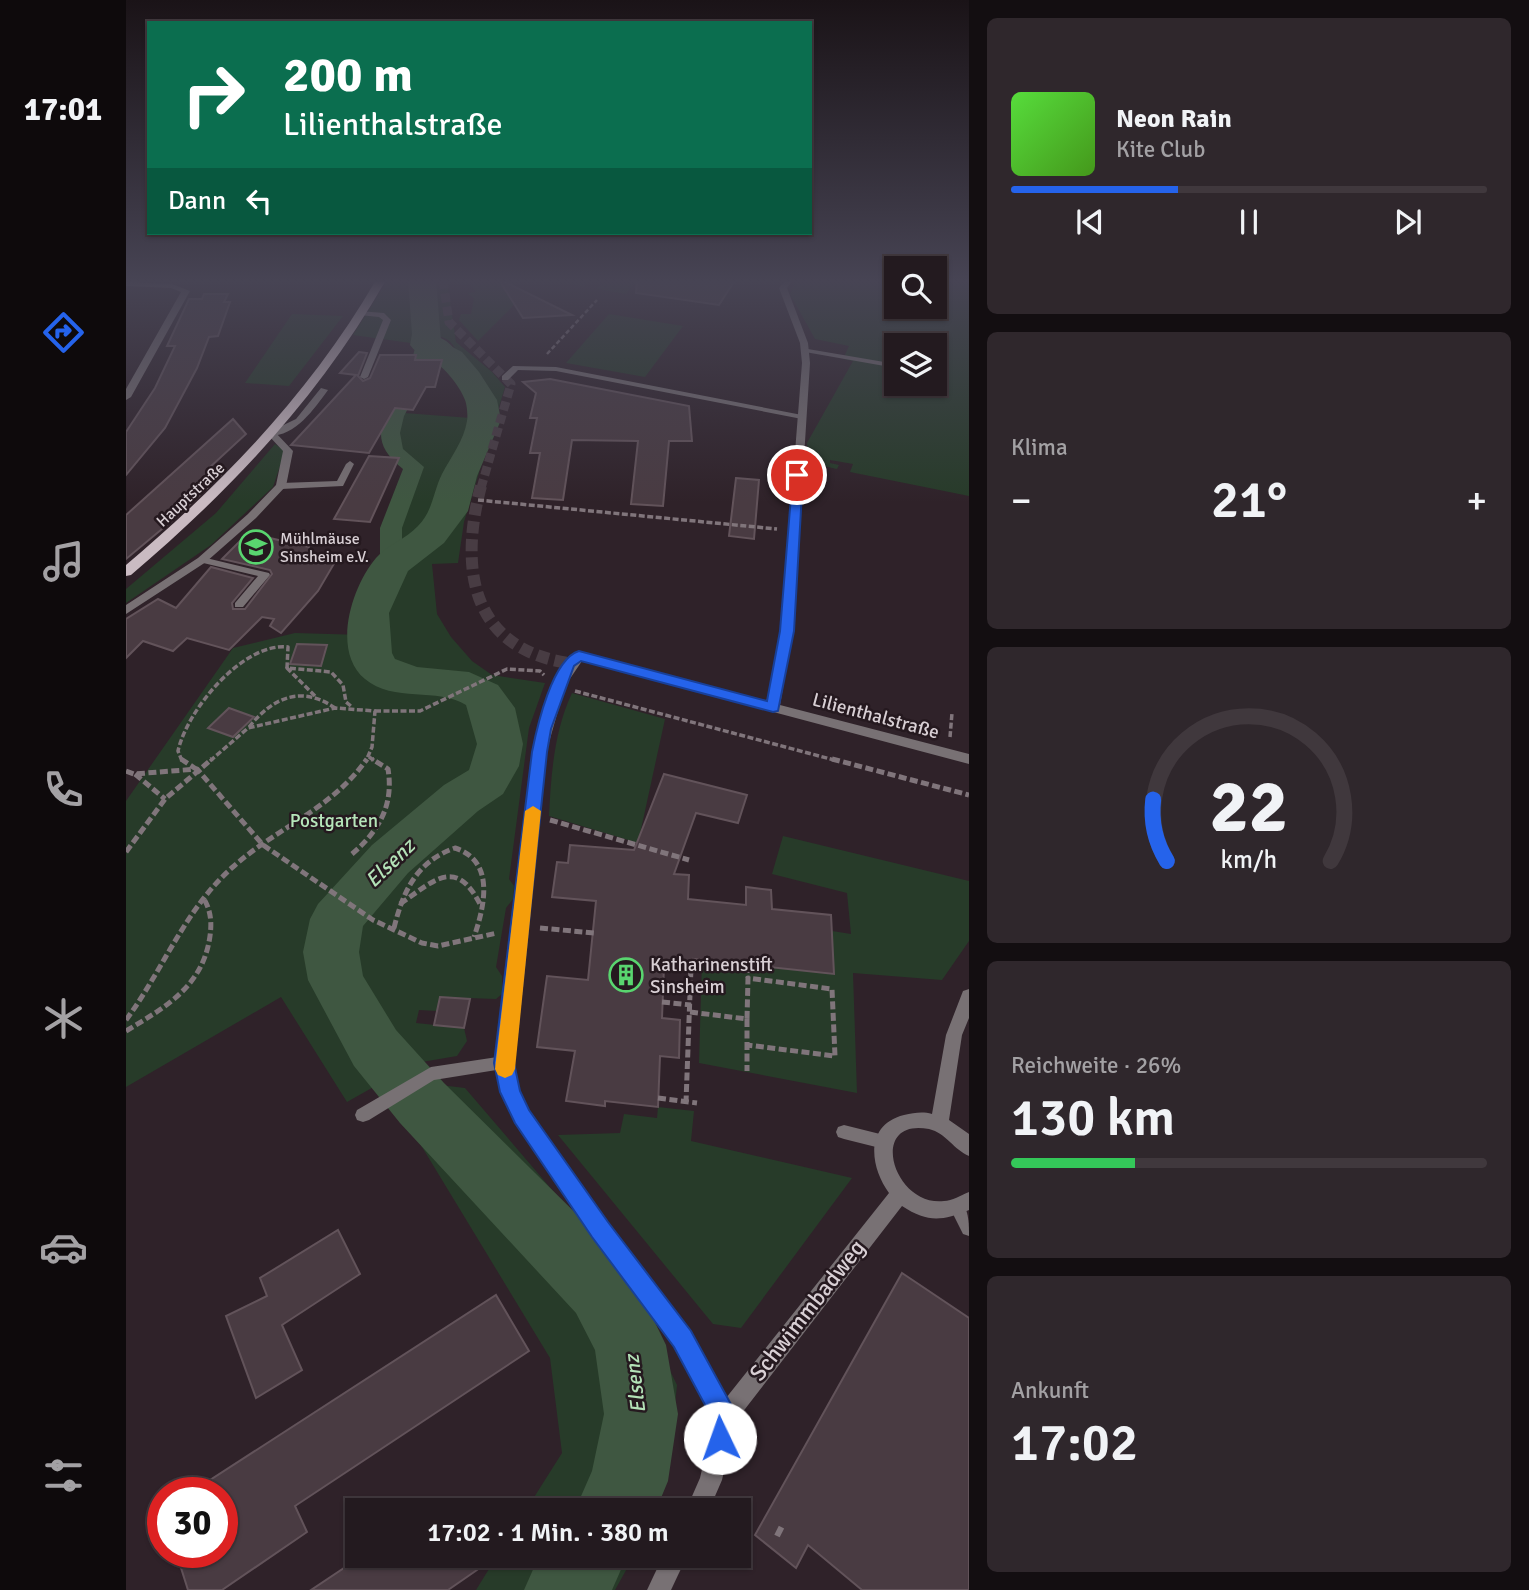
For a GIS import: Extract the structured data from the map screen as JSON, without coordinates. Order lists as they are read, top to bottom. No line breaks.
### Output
{"streets":{"main road":["Hauptstraße"],"street":["Lilienthalstraße","Schwimmbadweg"]},"water":["Elsenz"],"parks":["Postgarten"],"places":{"school or university":["Mühlmäuse Sinsheim e.V."],"building":["Katharinenstift Sinsheim"]},"page":{"tabs":"17:01","turn":["200 m","Lilienthalstraße"],"song":["Neon Rain","Kite Club"],"then":"Dann","tile":["Klima",["Reichweite · 26%","130 km"],["Ankunft","17:02"]],"heat":["−","21°","+"],"limit":"30","trip":"17:02 · 1 Min. · 380 m","gauge":["22","km/h"]}}
